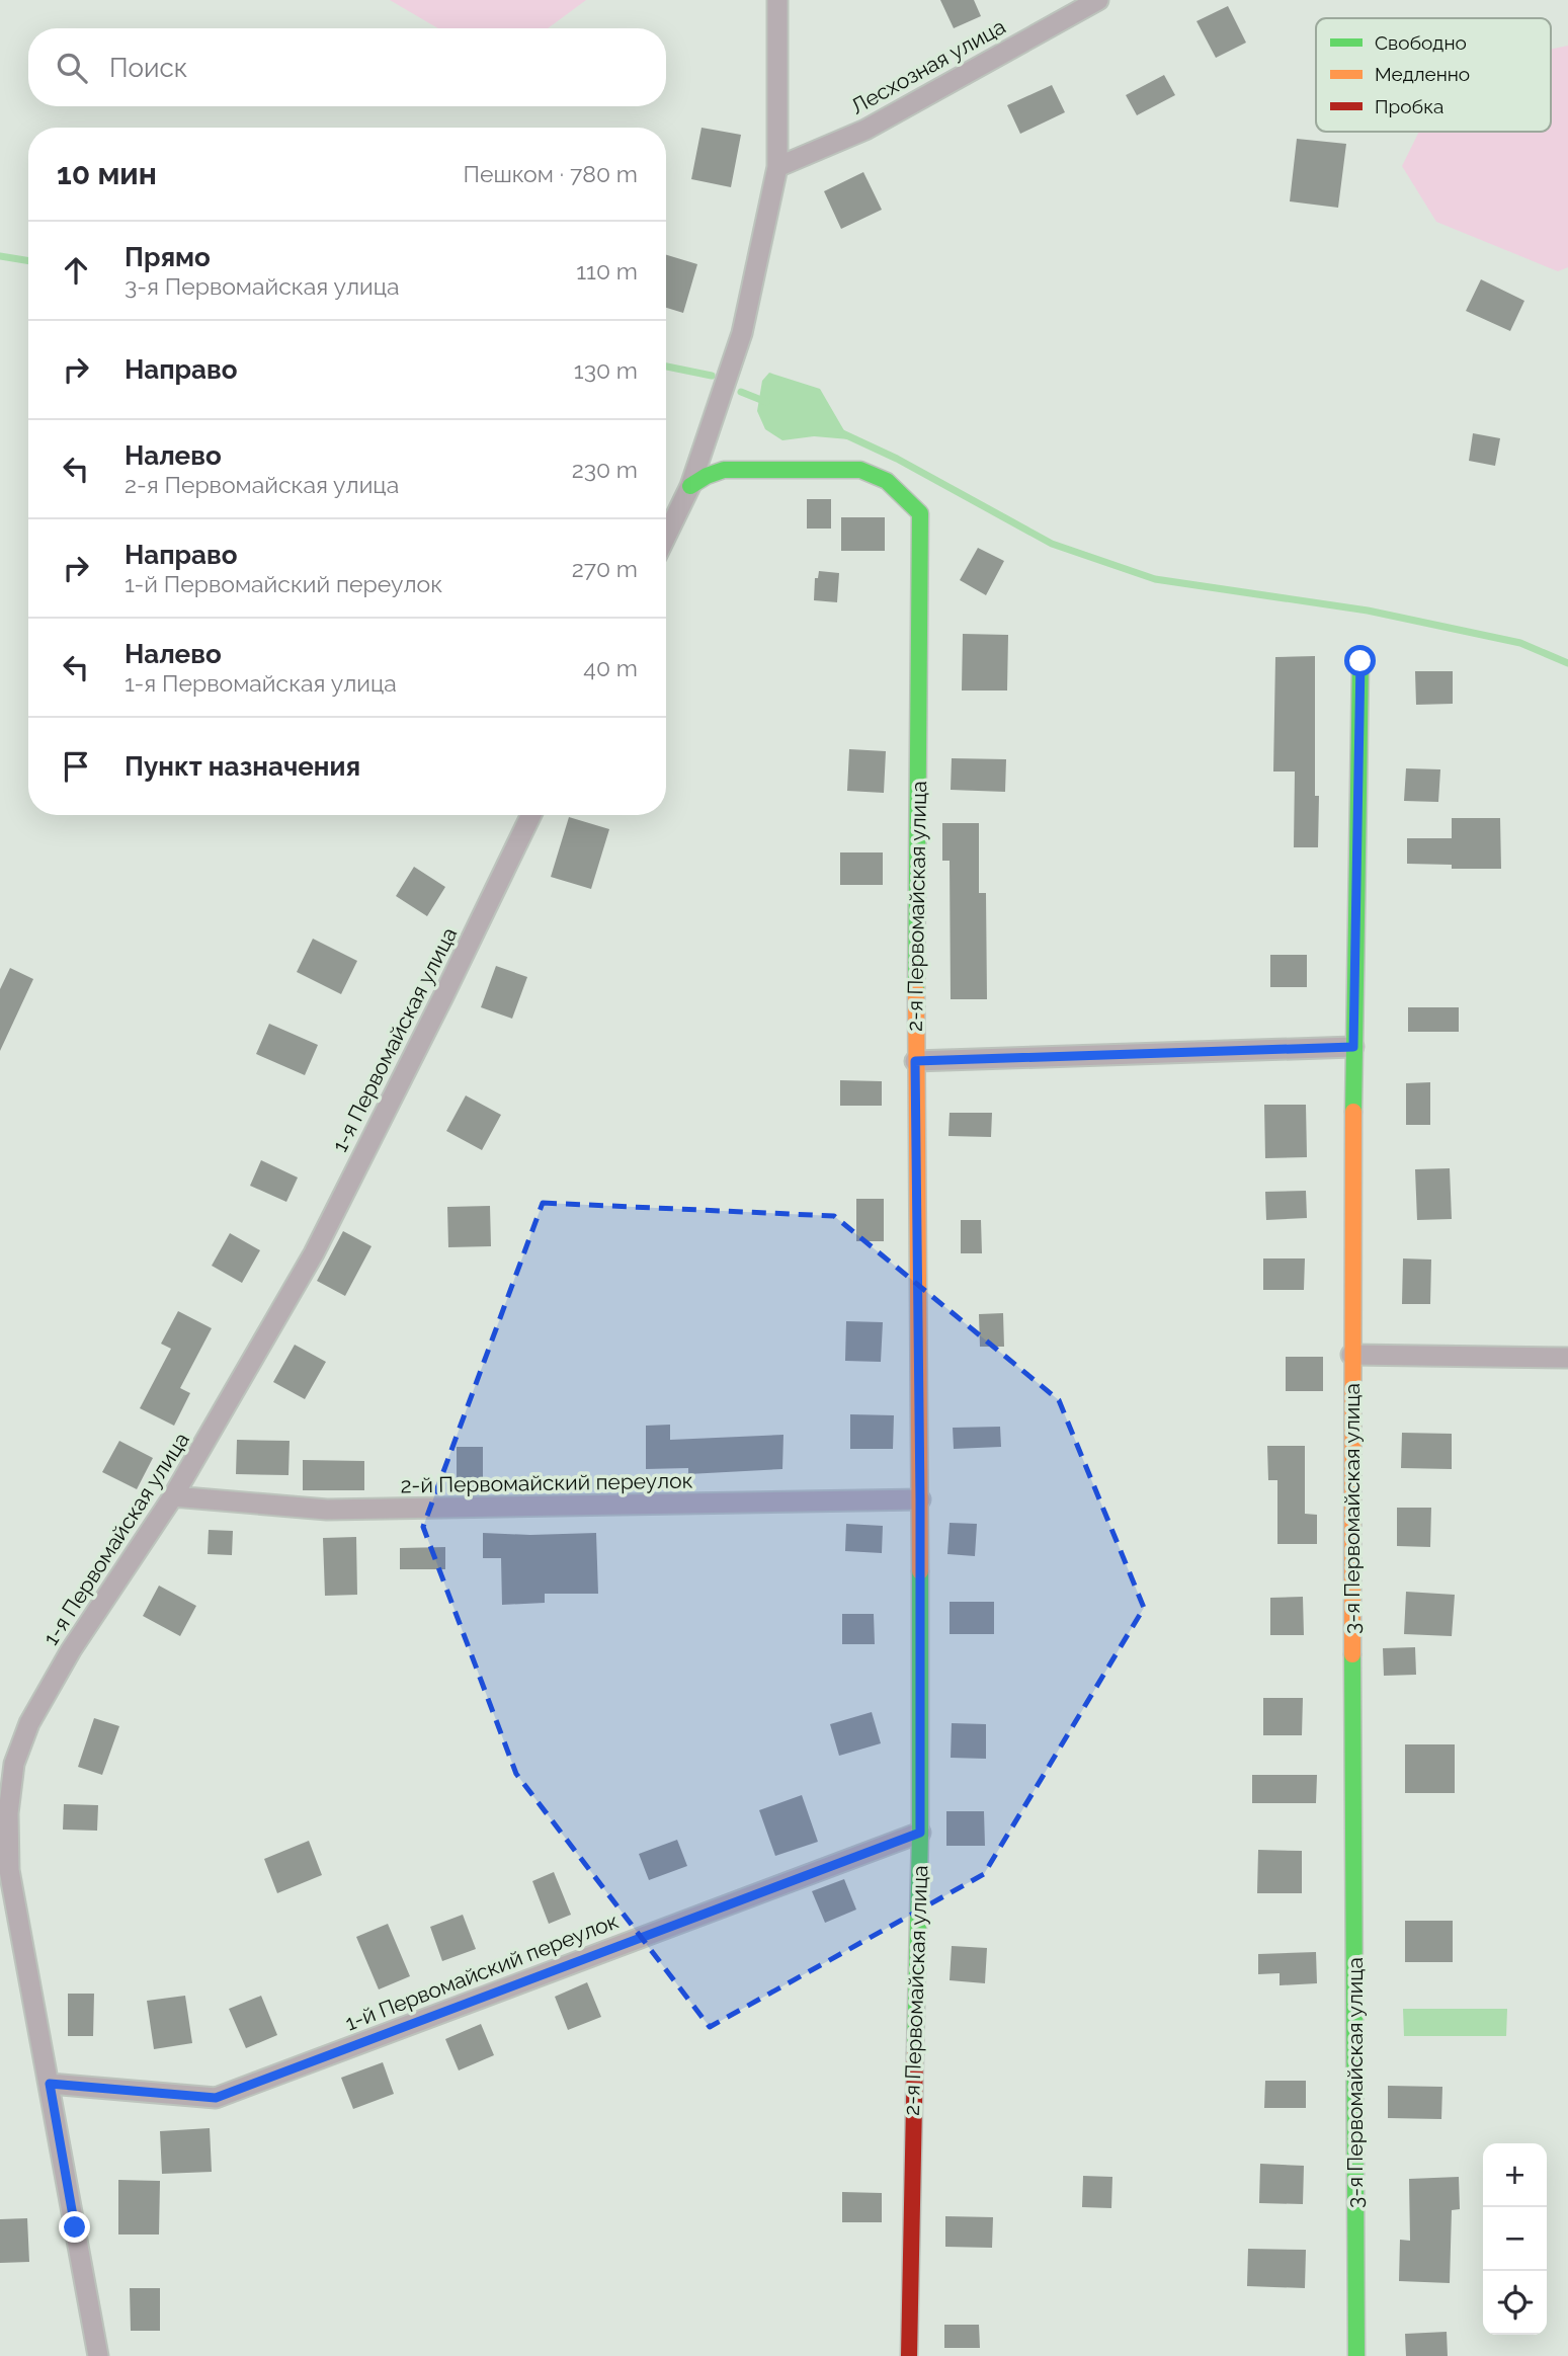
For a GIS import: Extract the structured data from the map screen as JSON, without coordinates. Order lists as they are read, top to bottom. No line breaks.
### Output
{"streets":{"street":["Лесхозная улица","2-я Первомайская улица","1-я Первомайская улица","2-й Первомайский переулок","3-я Первомайская улица","1-й Первомайский переулок"]},"crossings":[["2-я Первомайская улица","2-й Первомайский переулок"],["2-я Первомайская улица","1-й Первомайский переулок"],["1-я Первомайская улица","2-й Первомайский переулок"],["1-я Первомайская улица","1-й Первомайский переулок"]],"legend":["Свободно","Медленно","Пробка"],"page":{"search":"Поиск","heading":["10 мин","Пешком · 780 m"],"list":[["Прямо","3-я Первомайская улица","110 m"],["Направо","130 m"],["Налево","2-я Первомайская улица","230 m"],["Направо","1-й Первомайский переулок","270 m"],["Налево","1-я Первомайская улица","40 m"],"Пункт назначения"],"map_buttons":["+","−"]}}
